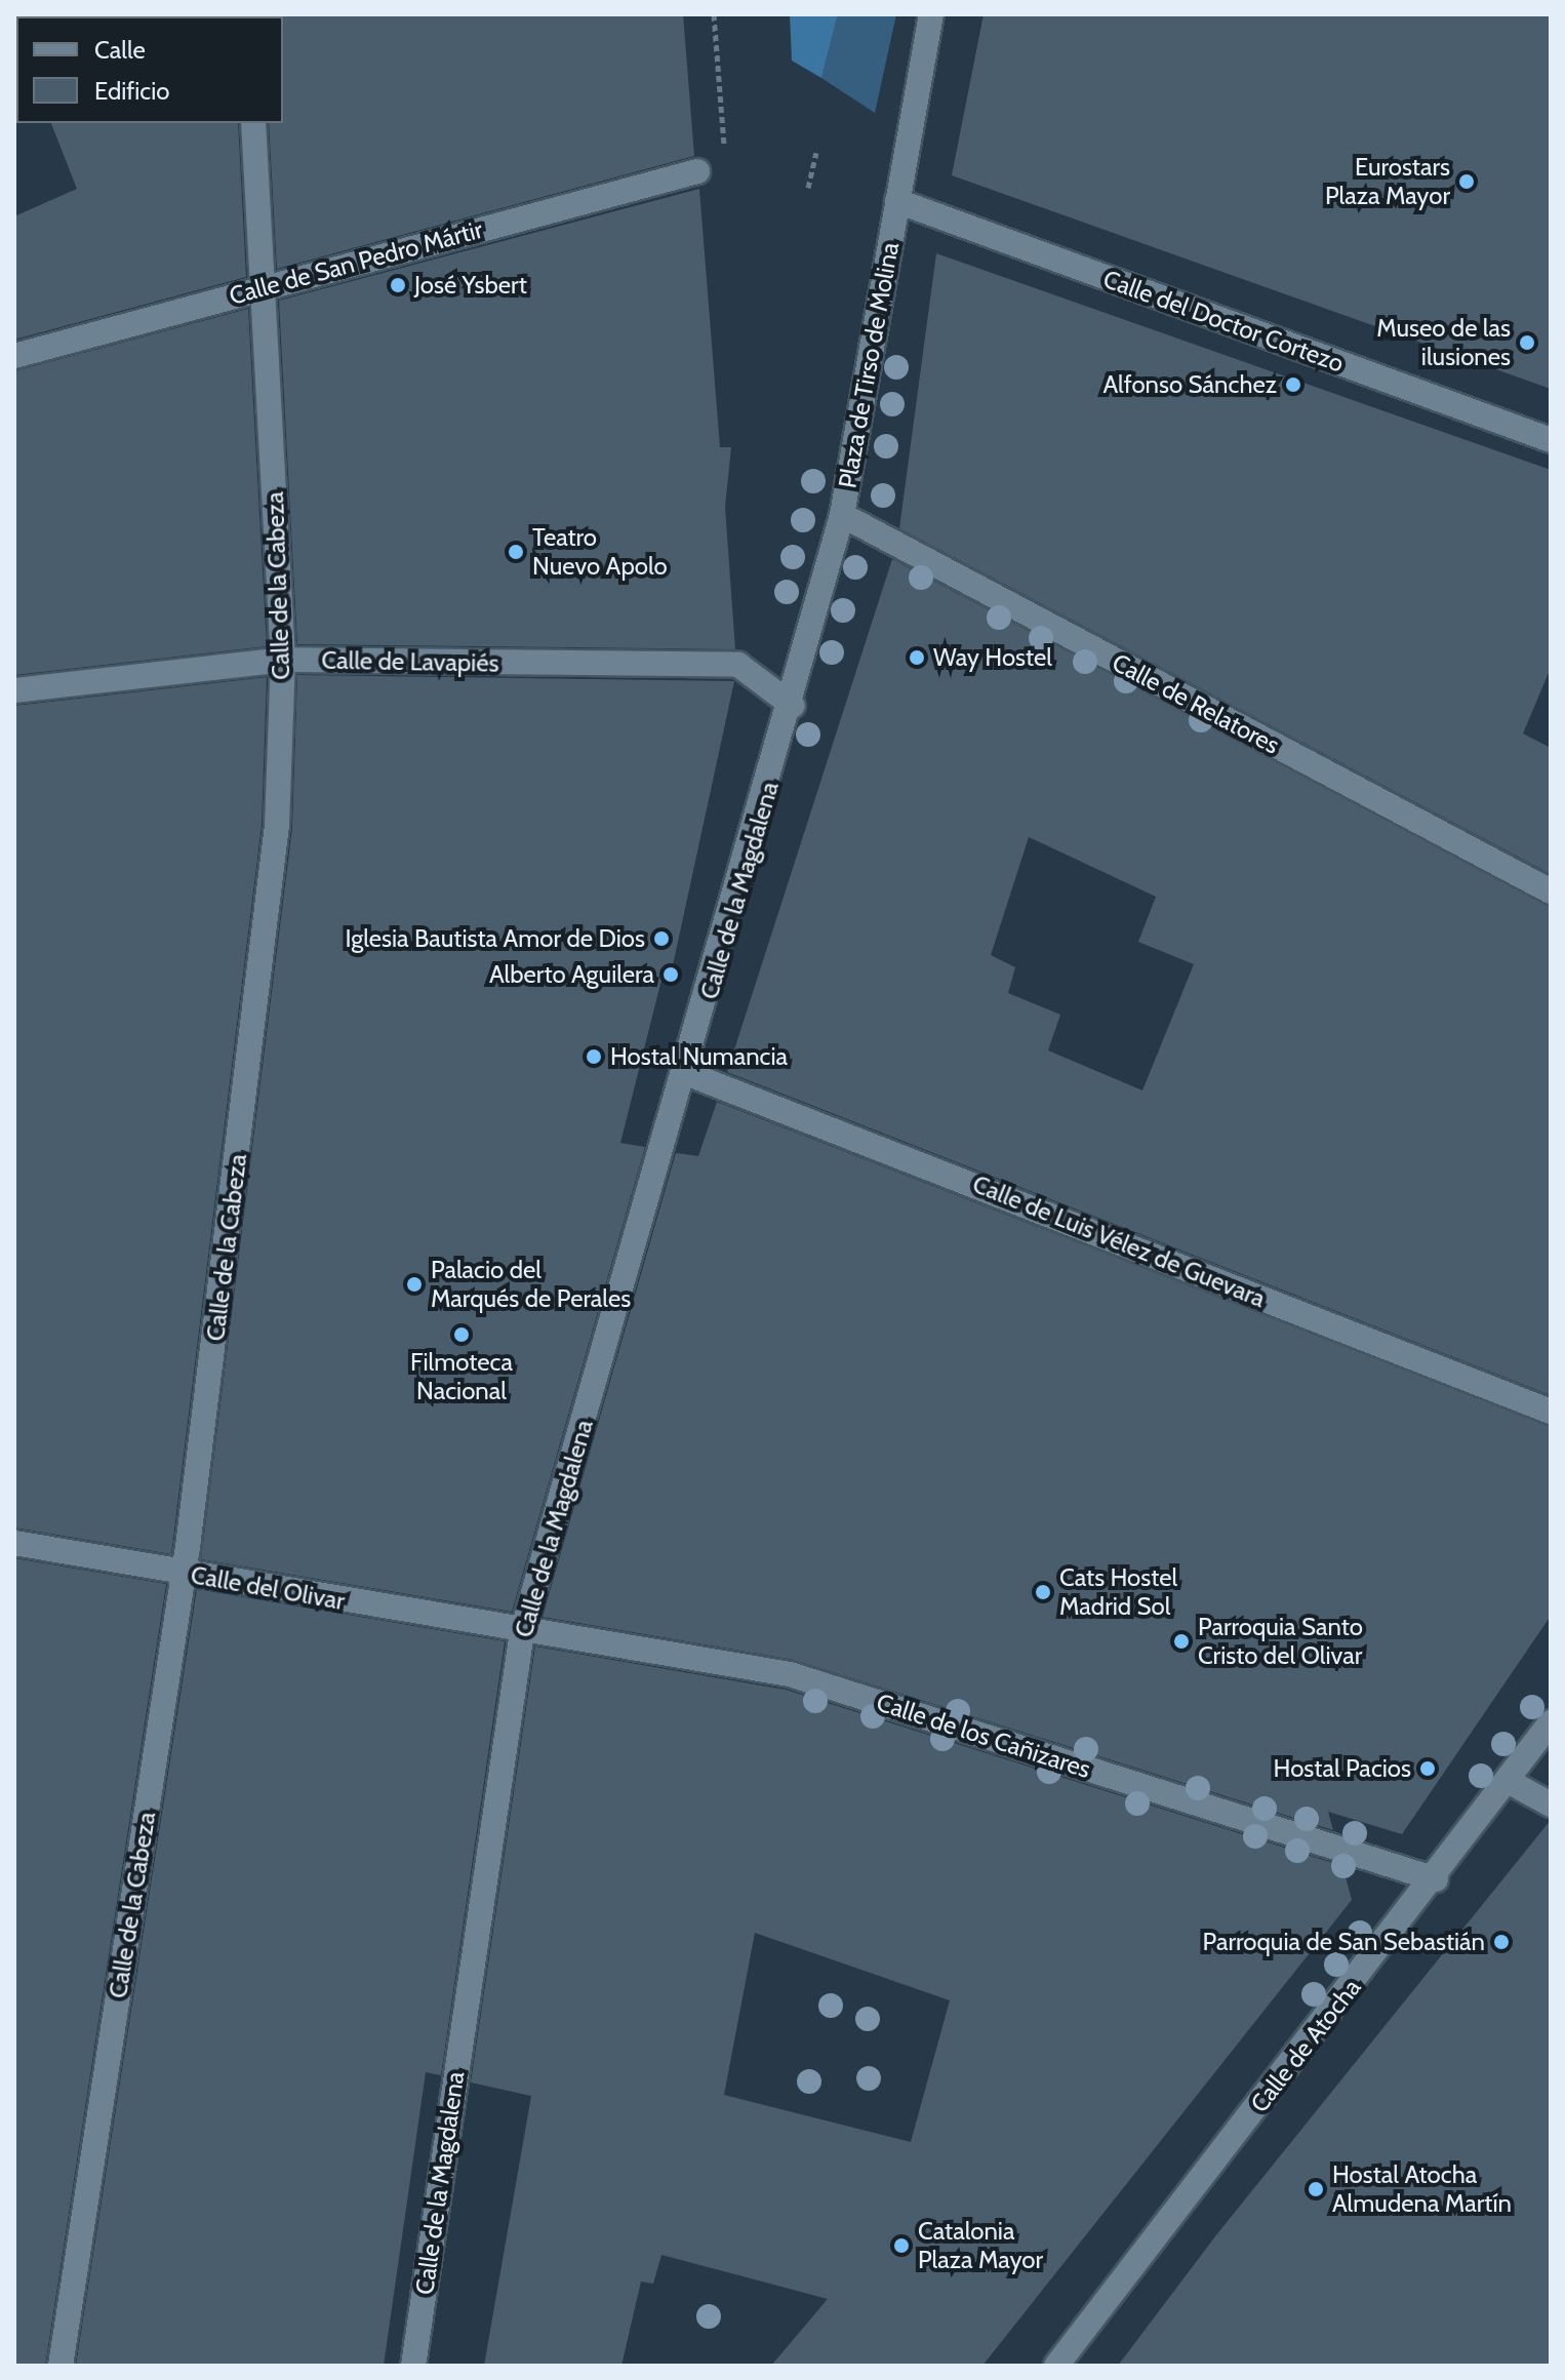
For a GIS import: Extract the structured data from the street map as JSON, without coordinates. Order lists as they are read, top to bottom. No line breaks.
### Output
{"streets":{"street":["Calle de San Pedro Mártir","Calle del Doctor Cortezo","Plaza de Tirso de Molina","Calle de la Cabeza","Calle de Lavapiés","Calle de Relatores","Calle de la Magdalena","Calle de Luis Vélez de Guevara","Calle del Olivar","Calle de los Cañizares","Calle de Atocha"]},"crossings":[["Calle de San Pedro Mártir","Calle de la Cabeza"],["Calle del Doctor Cortezo","Plaza de Tirso de Molina"],["Plaza de Tirso de Molina","Calle de Lavapiés"],["Plaza de Tirso de Molina","Calle de Relatores"],["Plaza de Tirso de Molina","Calle de la Magdalena"],["Calle de la Cabeza","Calle de Lavapiés"],["Calle de la Cabeza","Calle del Olivar"],["Calle de Lavapiés","Calle de la Magdalena"],["Calle de la Magdalena","Calle de Luis Vélez de Guevara"],["Calle de la Magdalena","Calle del Olivar"],["Calle de la Magdalena","Calle de los Cañizares"],["Calle del Olivar","Calle de los Cañizares"],["Calle de los Cañizares","Calle de Atocha"]],"places":["Eurostars Plaza Mayor","José Ysbert","Museo de las ilusiones","Alfonso Sánchez","Teatro Nuevo Apolo","Way Hostel","Iglesia Bautista Amor de Dios","Alberto Aguilera","Hostal Numancia","Palacio del Marqués de Perales","Filmoteca Nacional","Cats Hostel Madrid Sol","Parroquia Santo Cristo del Olivar","Hostal Pacios","Parroquia de San Sebastián","Hostal Atocha Almudena Martín","Catalonia Plaza Mayor"],"legend":["Calle","Edificio"]}
